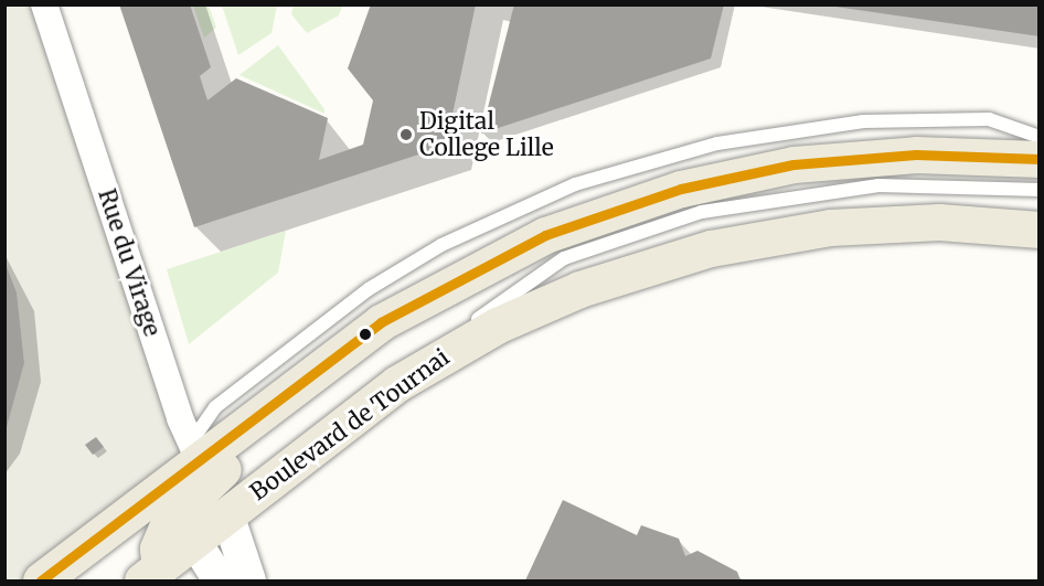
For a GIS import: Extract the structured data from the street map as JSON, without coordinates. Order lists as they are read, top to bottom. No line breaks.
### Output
{"streets":{"main road":["Boulevard de Tournai"],"street":["Rue du Virage"]},"crossings":[["Rue du Virage","Boulevard de Tournai"]],"places":["Digital College Lille"]}
